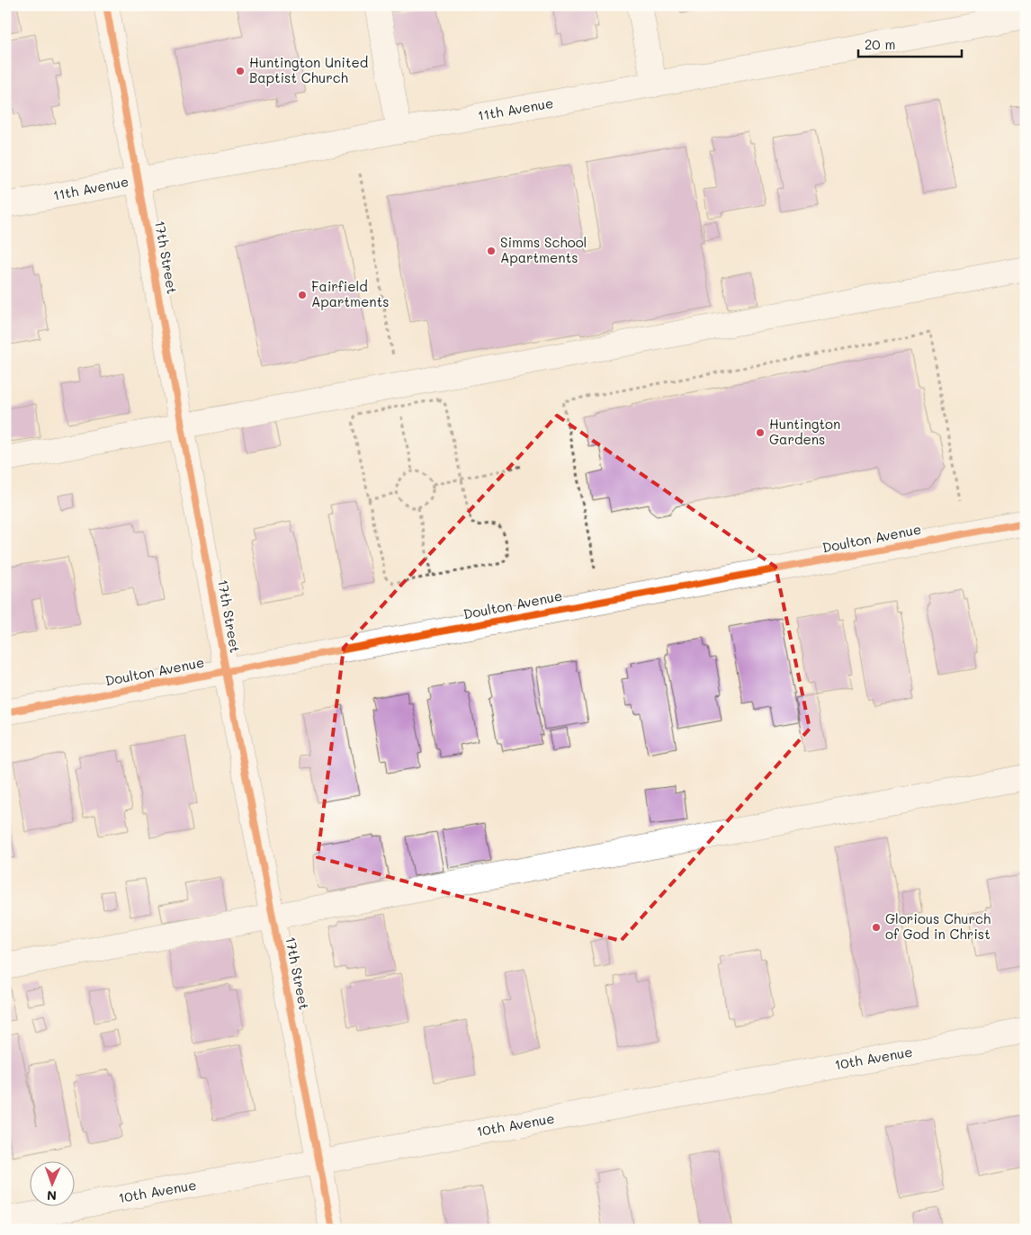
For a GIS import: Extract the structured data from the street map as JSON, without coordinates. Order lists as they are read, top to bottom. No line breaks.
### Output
{"streets":{"street":["11th Avenue","17th Street","Doulton Avenue","10th Avenue"]},"crossings":[["11th Avenue","17th Street"],["17th Street","Doulton Avenue"],["17th Street","10th Avenue"]],"places":["Huntington United Baptist Church","Simms School Apartments","Fairfield Apartments","Huntington Gardens","Glorious Church of God in Christ"],"scale_bar":"20 m","north":"bottom"}
